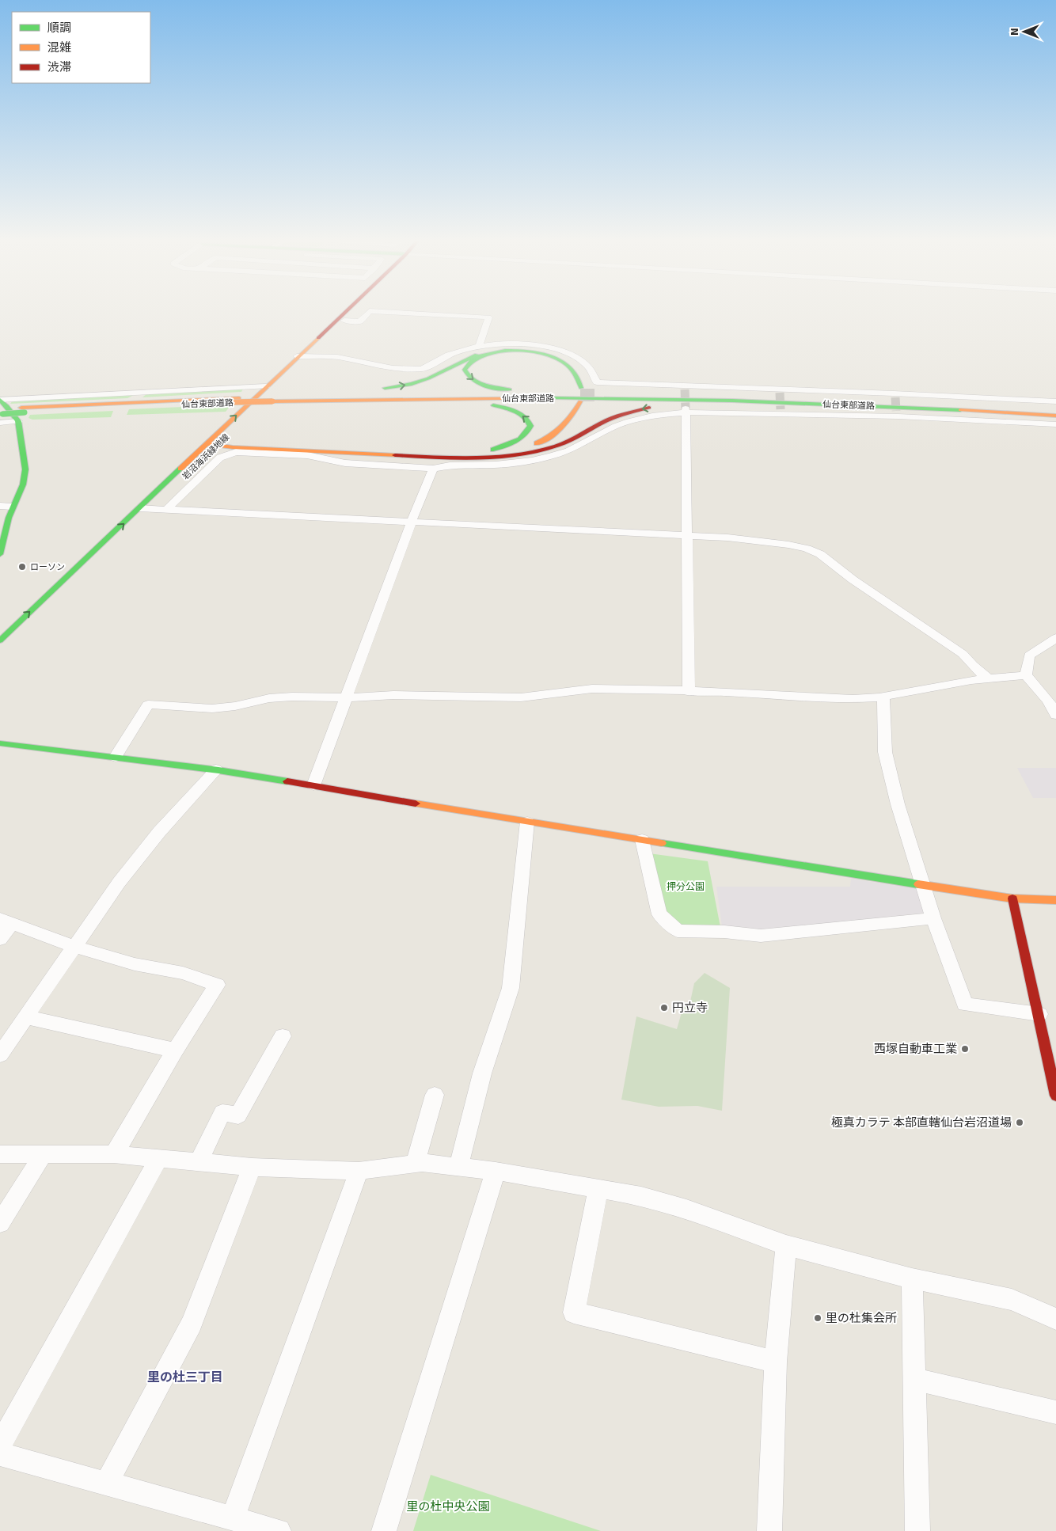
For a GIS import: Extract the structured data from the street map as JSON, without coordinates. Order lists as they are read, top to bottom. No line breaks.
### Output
{"streets":{"main road":["仙台東部道路","岩沼海浜緑地線"]},"districts":["里の杜三丁目"],"parks":["押分公園","里の杜中央公園"],"places":["ローソン","円立寺","西塚自動車工業","極真カラテ 本部直轄仙台岩沼道場","里の杜集会所"],"legend":["順調","混雑","渋滞"],"north":"left"}
